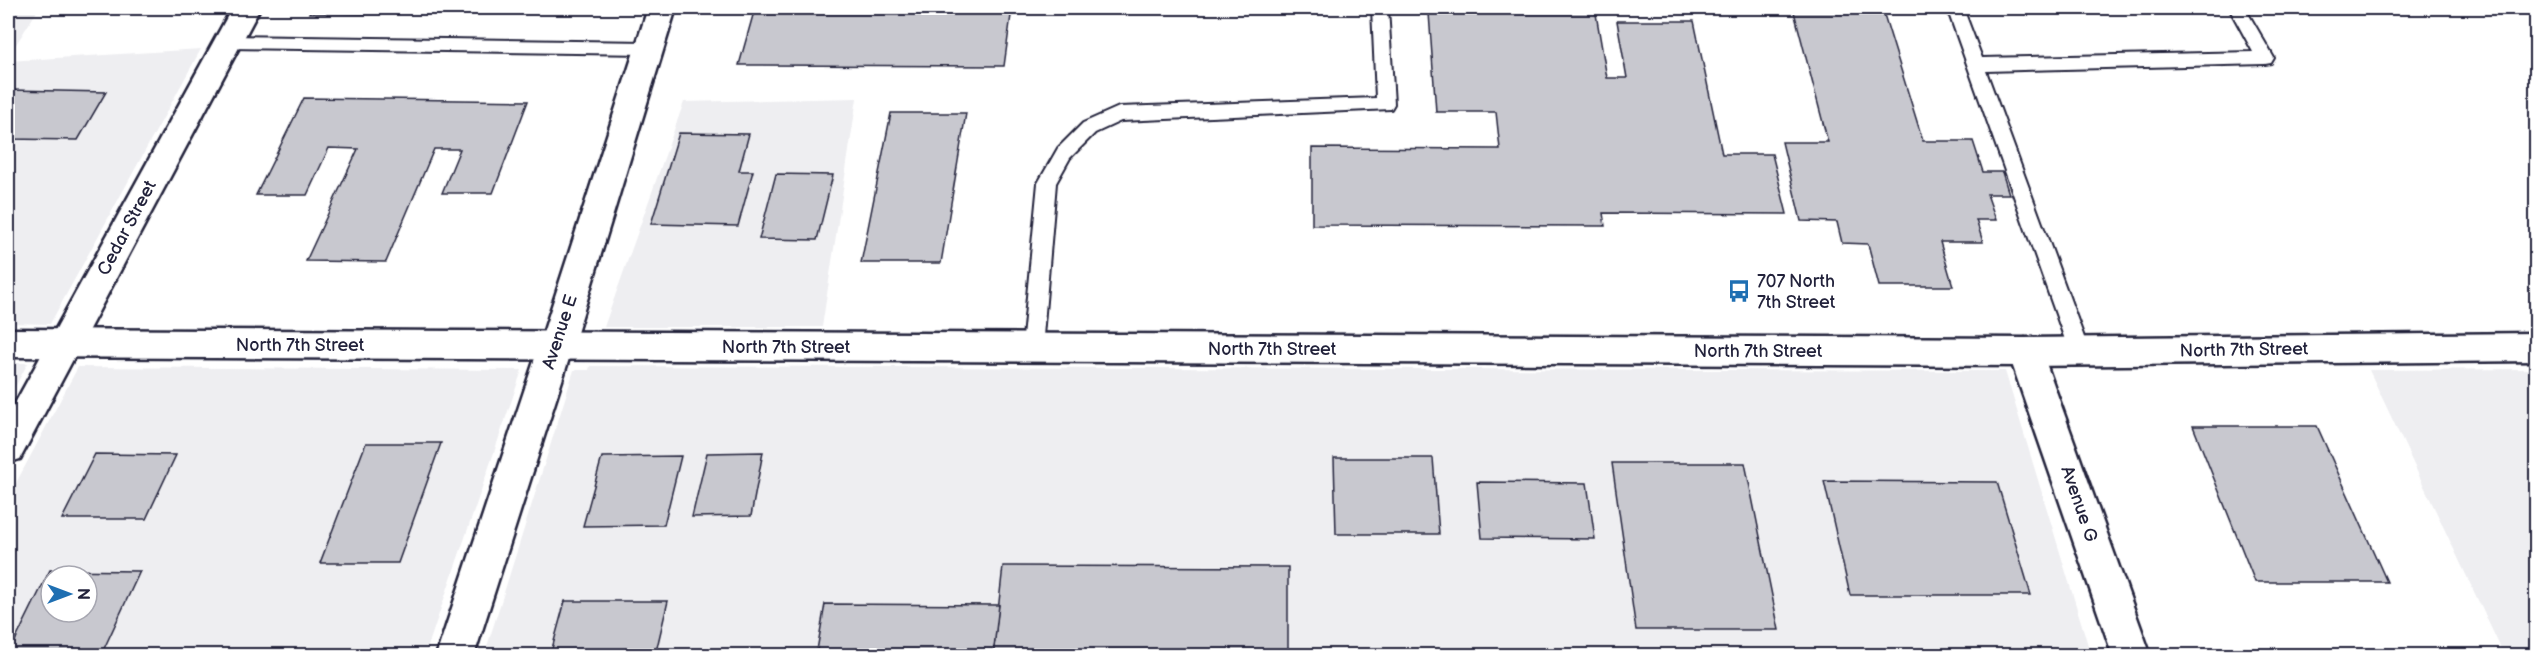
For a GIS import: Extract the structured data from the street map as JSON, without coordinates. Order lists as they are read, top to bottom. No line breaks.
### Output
{"streets":{"street":["Cedar Street","Avenue E","North 7th Street","Avenue G"]},"crossings":[["Cedar Street","North 7th Street"],["Avenue E","North 7th Street"],["North 7th Street","Avenue G"]],"places":{"bus stop":["707 North 7th Street"]},"north":"right"}
